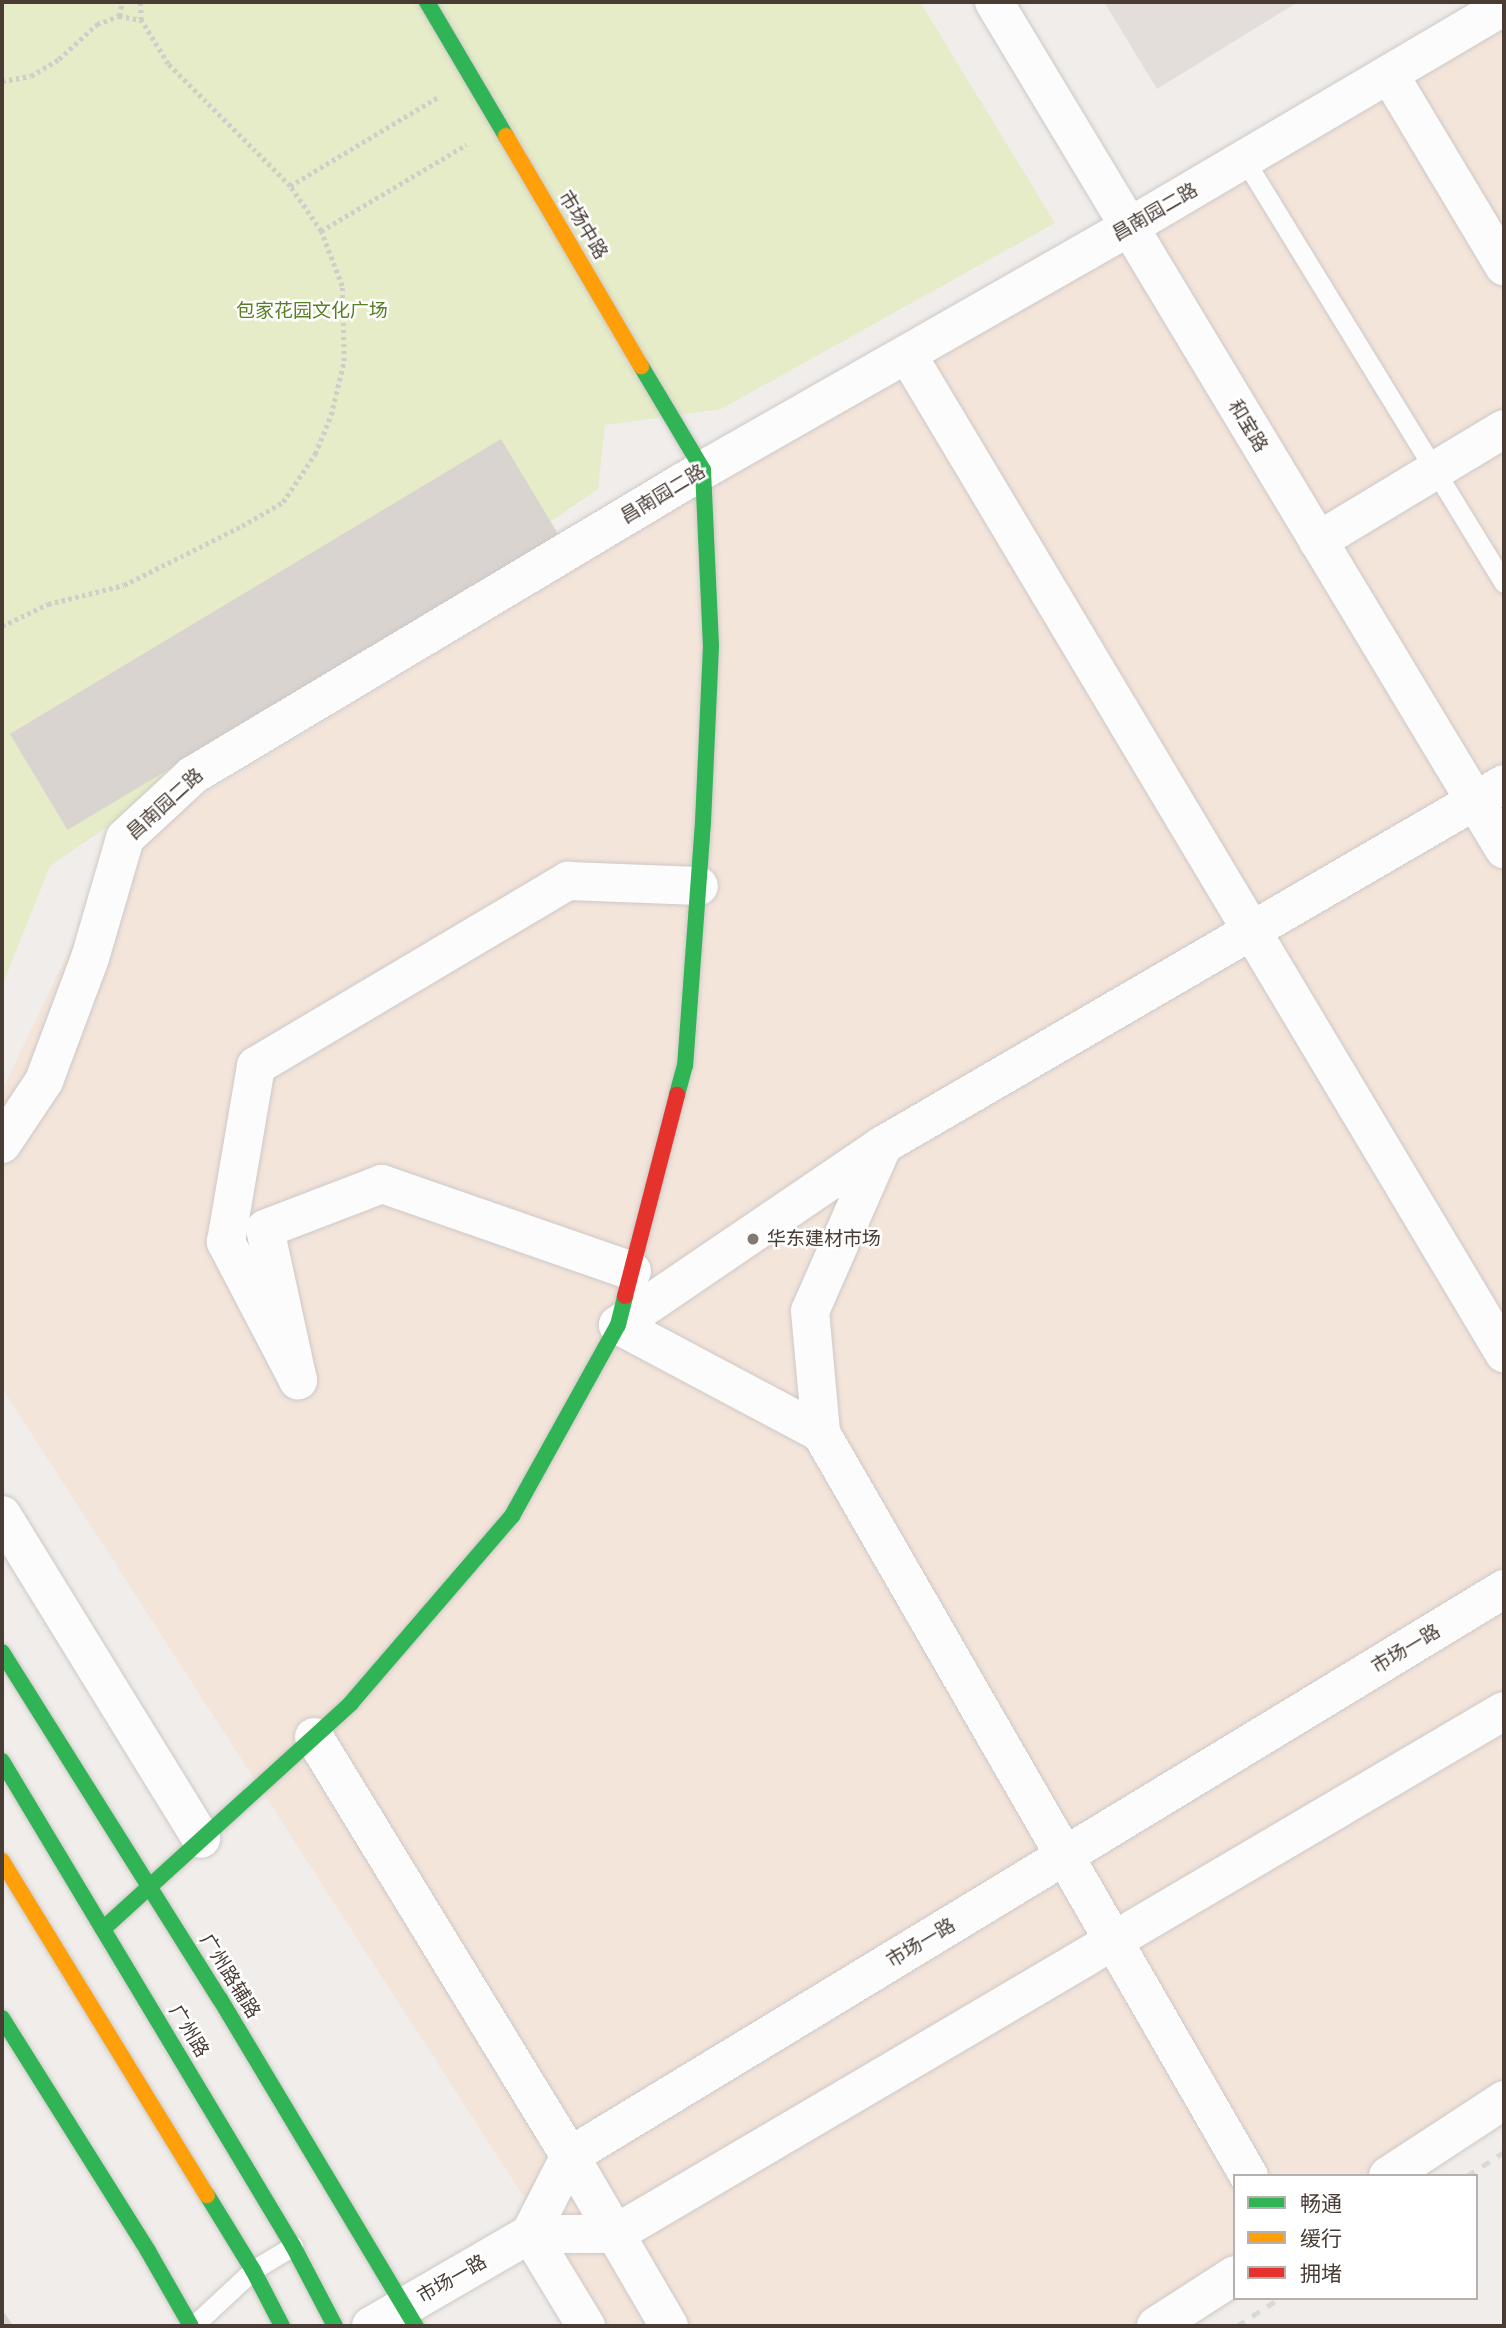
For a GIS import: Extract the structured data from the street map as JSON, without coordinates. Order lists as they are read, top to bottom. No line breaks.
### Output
{"streets":{"main road":["市场中路","广州路辅路","广州路"],"street":["昌南园二路","和宝路","市场一路"]},"crossings":[["昌南园二路","市场中路"],["昌南园二路","和宝路"],["市场一路","广州路辅路"]],"parks":["包家花园文化广场"],"places":["华东建材市场"],"legend":["畅通","缓行","拥堵"]}
